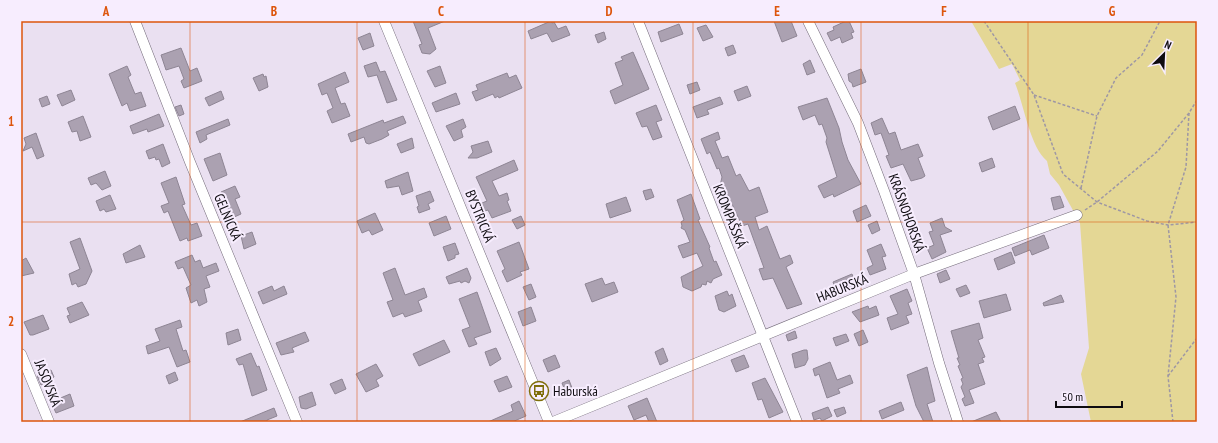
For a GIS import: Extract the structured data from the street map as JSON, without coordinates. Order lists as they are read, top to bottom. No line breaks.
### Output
{"streets":{"street":["KRÁSNOHORSKÁ","BYSTRICKÁ","KROMPAŠSKÁ","GELNICKÁ","HABURSKÁ","JASOVSKÁ"]},"crossings":[["KRÁSNOHORSKÁ","HABURSKÁ"],["KROMPAŠSKÁ","HABURSKÁ"]],"places":{"bus stop":["Haburská"]},"scale_bar":"50 m","north":"top right","grid":{"columns":["A","B","C","D","E","F","G"],"rows":["1","2"]}}
